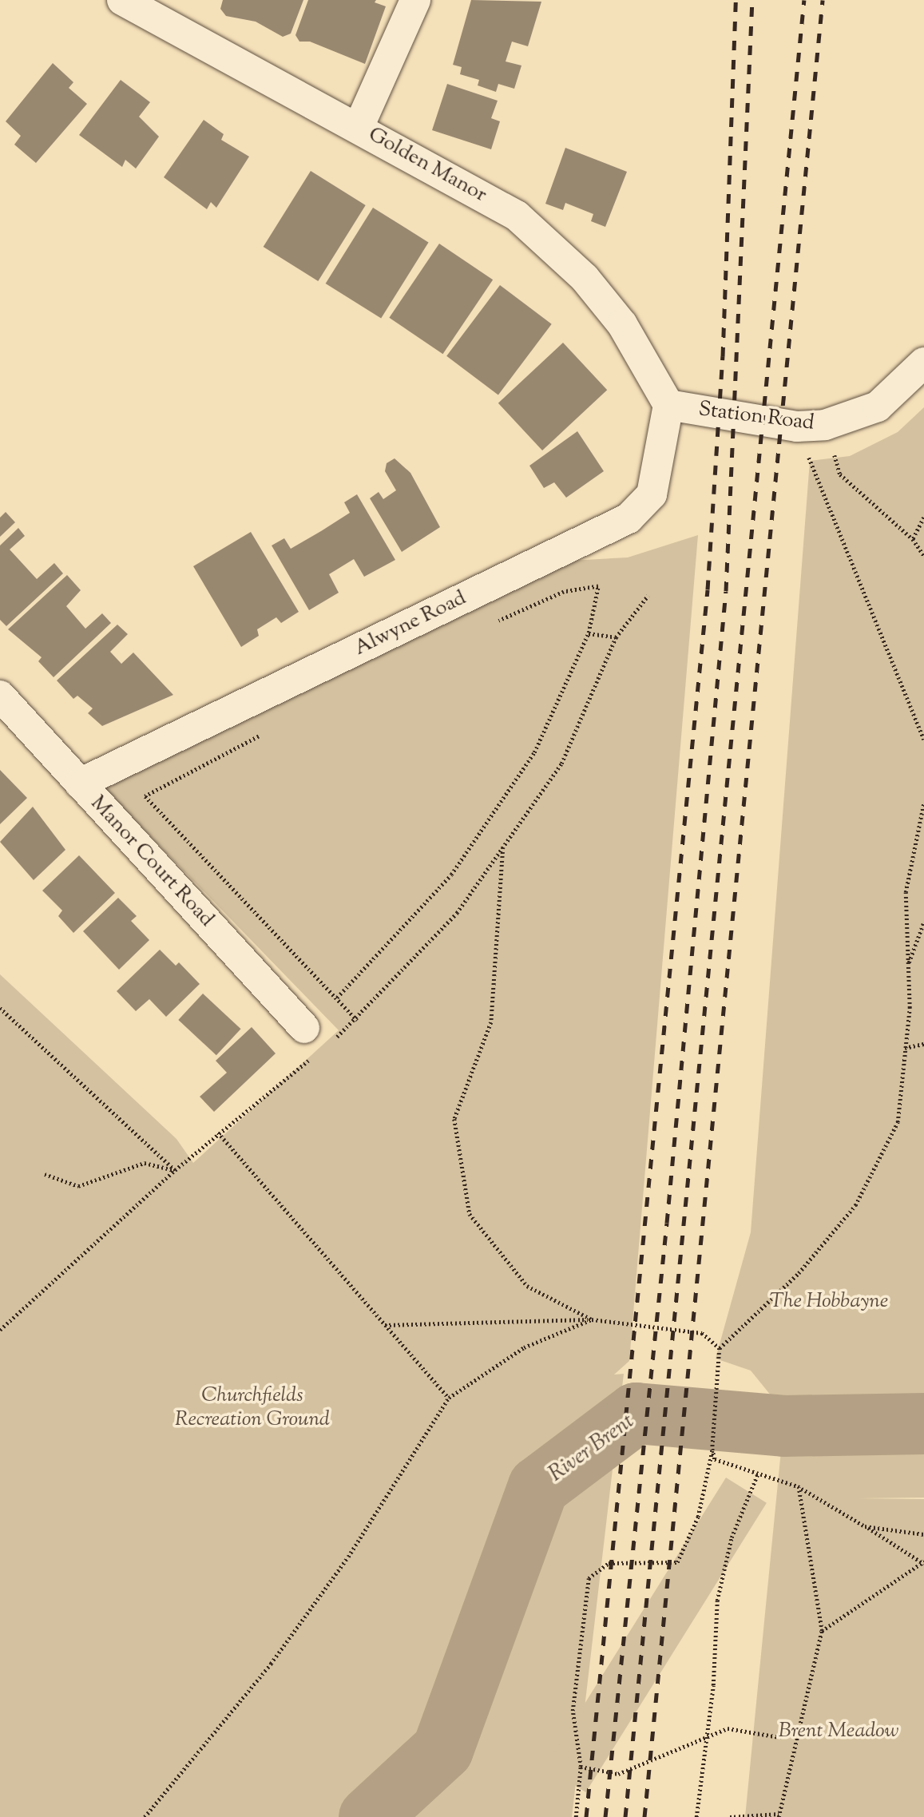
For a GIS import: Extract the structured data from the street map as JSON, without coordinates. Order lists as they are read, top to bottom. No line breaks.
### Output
{"streets":{"street":["Golden Manor","Station Road","Alwyne Road","Manor Court Road"]},"crossings":[["Golden Manor","Station Road"],["Golden Manor","Alwyne Road"],["Station Road","Alwyne Road"],["Alwyne Road","Manor Court Road"]],"water":["River Brent"],"parks":["The Hobbayne","Churchfields Recreation Ground","Brent Meadow"]}
